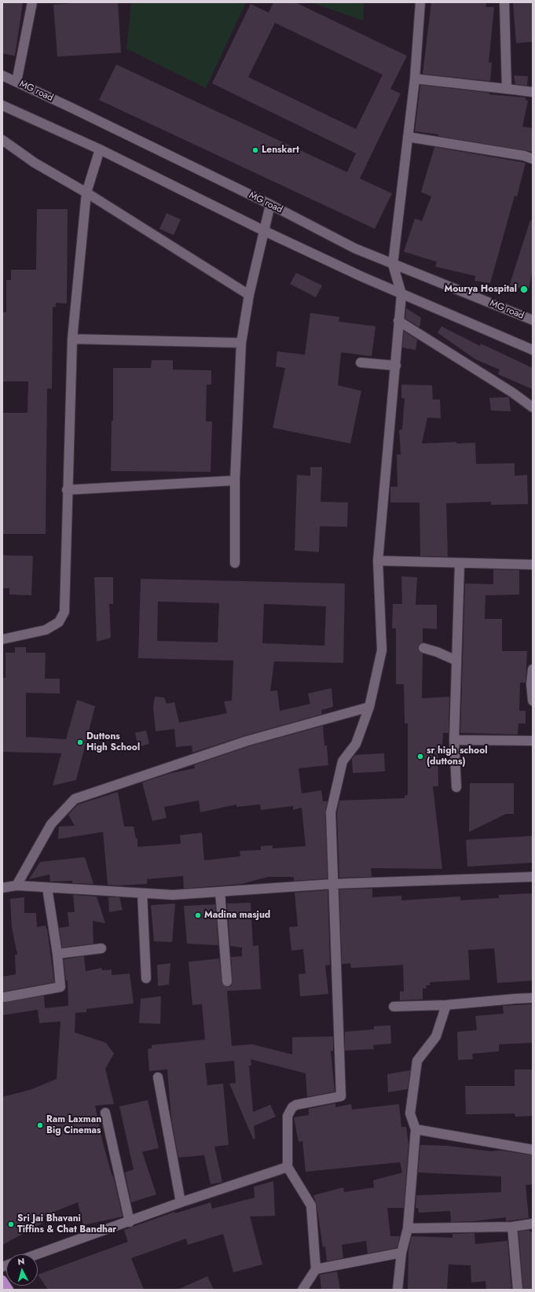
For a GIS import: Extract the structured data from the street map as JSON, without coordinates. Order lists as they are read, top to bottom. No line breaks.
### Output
{"streets":{"street":["MG road"]},"places":["Lenskart","Mourya Hospital","Duttons High School","sr high school (duttons)","Madina masjud","Ram Laxman Big Cinemas","Sri Jai Bhavani Tiffins & Chat Bandhar"],"north":"top"}
